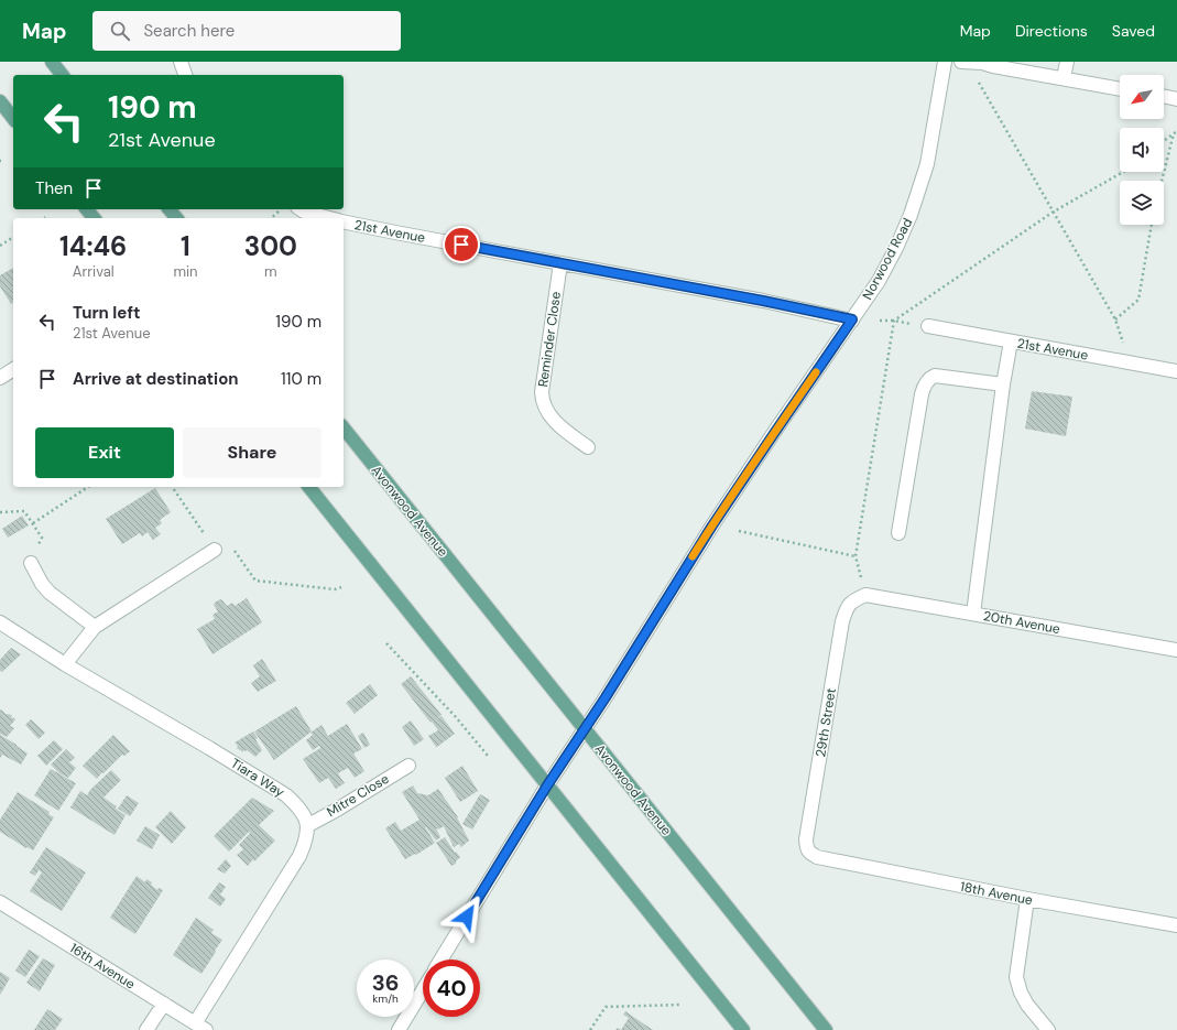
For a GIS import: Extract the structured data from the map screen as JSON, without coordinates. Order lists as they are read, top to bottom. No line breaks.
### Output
{"streets":{"main road":["Avonwood Avenue"],"street":["21st Avenue","Norwood Road","Reminder Close","20th Avenue","29th Street","Tiara Way","Mitre Close","18th Avenue","16th Avenue"]},"crossings":[["21st Avenue","Norwood Road"],["21st Avenue","Reminder Close"],["Norwood Road","Avonwood Avenue"],["20th Avenue","29th Street"],["29th Street","18th Avenue"],["Tiara Way","Mitre Close"]],"north":"bottom left","page":{"header":"Map","search":"Search here","nav":["Map","Directions","Saved"],"turn":["190 m","21st Avenue"],"then":"Then","eta":["14:46","Arrival","1","min","300","m"],"list":[{"name":"Turn left","note":"21st Avenue","value":"190 m"},{"name":"Arrive at destination","value":"110 m"}],"buttons":["Exit","Share"],"speed":"36 km/h","limit":"40"}}
